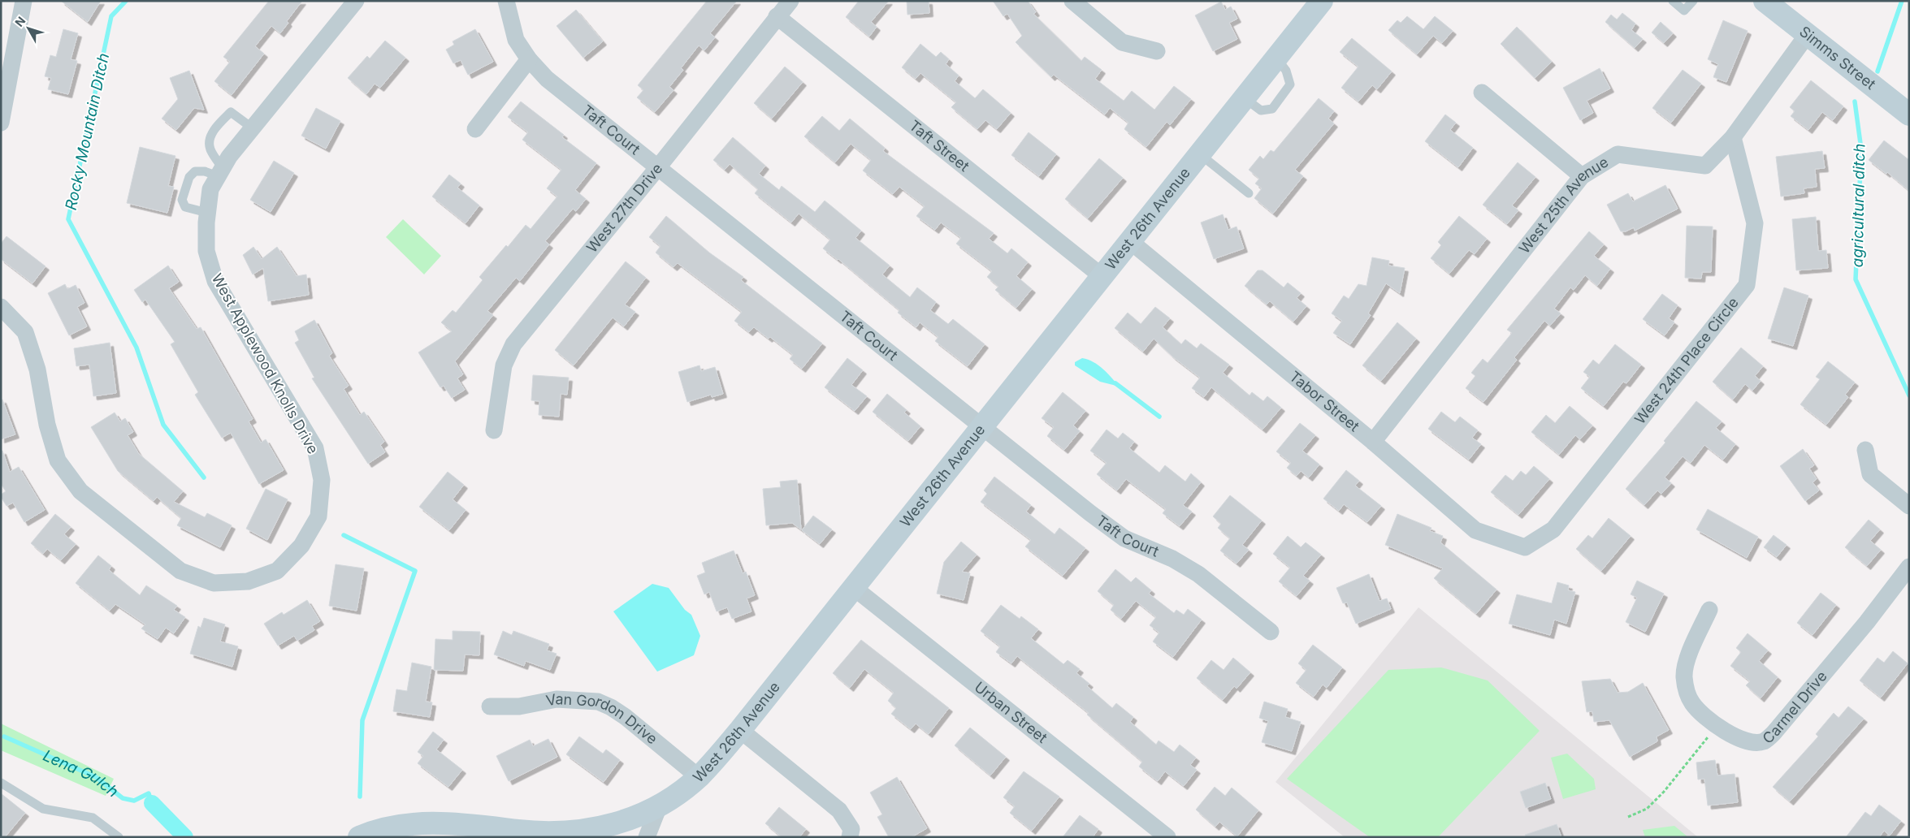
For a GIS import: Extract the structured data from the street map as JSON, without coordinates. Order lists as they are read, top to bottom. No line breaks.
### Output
{"streets":{"street":["Simms Street","Taft Court","Taft Street","West 25th Avenue","West 27th Drive","West 26th Avenue","West 24th Place Circle","West Applewood Knolls Drive","Tabor Street","Carmel Drive","Urban Street","Van Gordon Drive"]},"crossings":[["Simms Street","West 25th Avenue"],["Taft Court","West 27th Drive"],["Taft Court","West 26th Avenue"],["Taft Street","West 27th Drive"],["Taft Street","West 26th Avenue"],["West 25th Avenue","West 24th Place Circle"],["West 25th Avenue","Tabor Street"],["West 26th Avenue","Tabor Street"],["West 26th Avenue","Urban Street"],["West 26th Avenue","Van Gordon Drive"],["West 24th Place Circle","Tabor Street"]],"water":["Rocky Mountain Ditch","agricultural ditch","Lena Gulch"],"north":"top left"}
